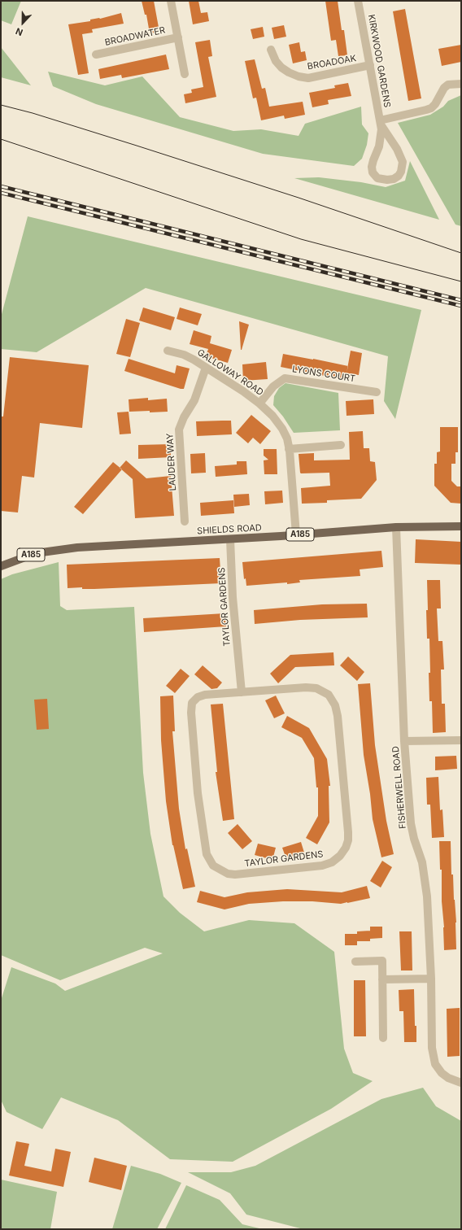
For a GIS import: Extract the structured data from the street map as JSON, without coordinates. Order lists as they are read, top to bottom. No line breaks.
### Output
{"streets":{"main road":["SHIELDS ROAD","A185"],"street":["BROADWATER","KIRKWOOD GARDENS","BROADOAK","GALLOWAY ROAD","LYONS COURT","LAUDER WAY","TAYLOR GARDENS","FISHERWELL ROAD"]},"crossings":[["KIRKWOOD GARDENS","BROADOAK"],["GALLOWAY ROAD","LYONS COURT"],["GALLOWAY ROAD","LAUDER WAY"],["GALLOWAY ROAD","SHIELDS ROAD"],["SHIELDS ROAD","TAYLOR GARDENS"],["SHIELDS ROAD","FISHERWELL ROAD"]],"north":"bottom"}
